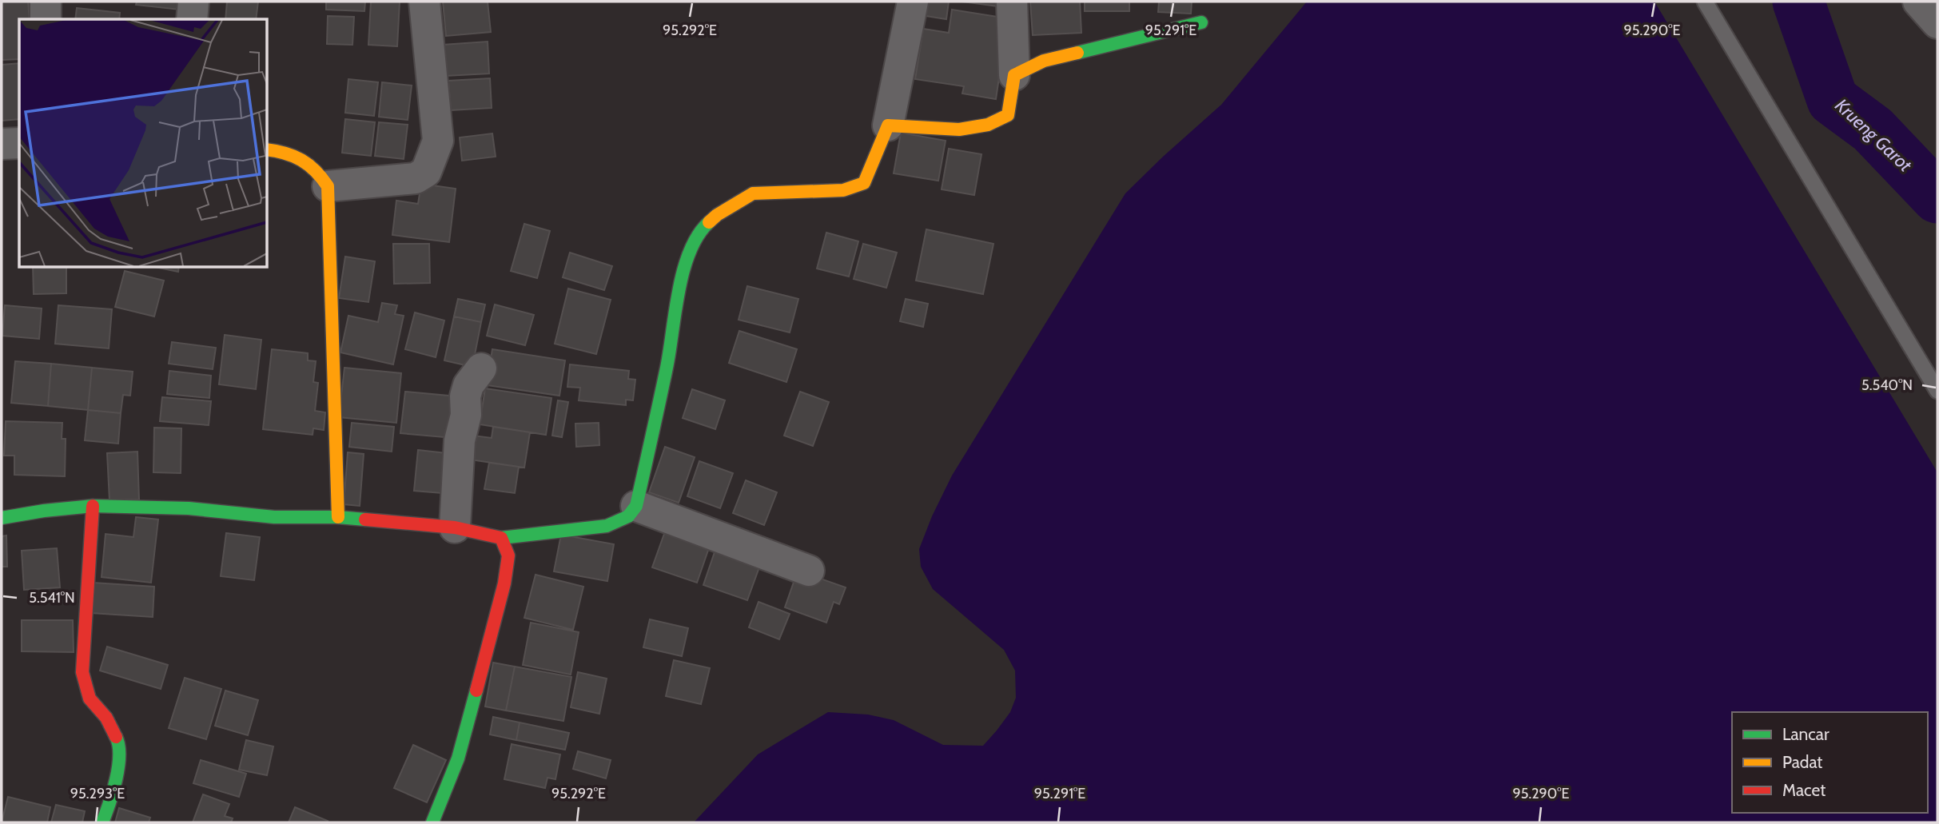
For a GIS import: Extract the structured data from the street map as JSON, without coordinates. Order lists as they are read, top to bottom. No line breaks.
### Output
{"water":["Krueng Garot"],"legend":["Lancar","Padat","Macet"],"coordinates":["95.292°E","95.291°E","95.290°E","5.540°N","5.541°N","95.293°E"]}
